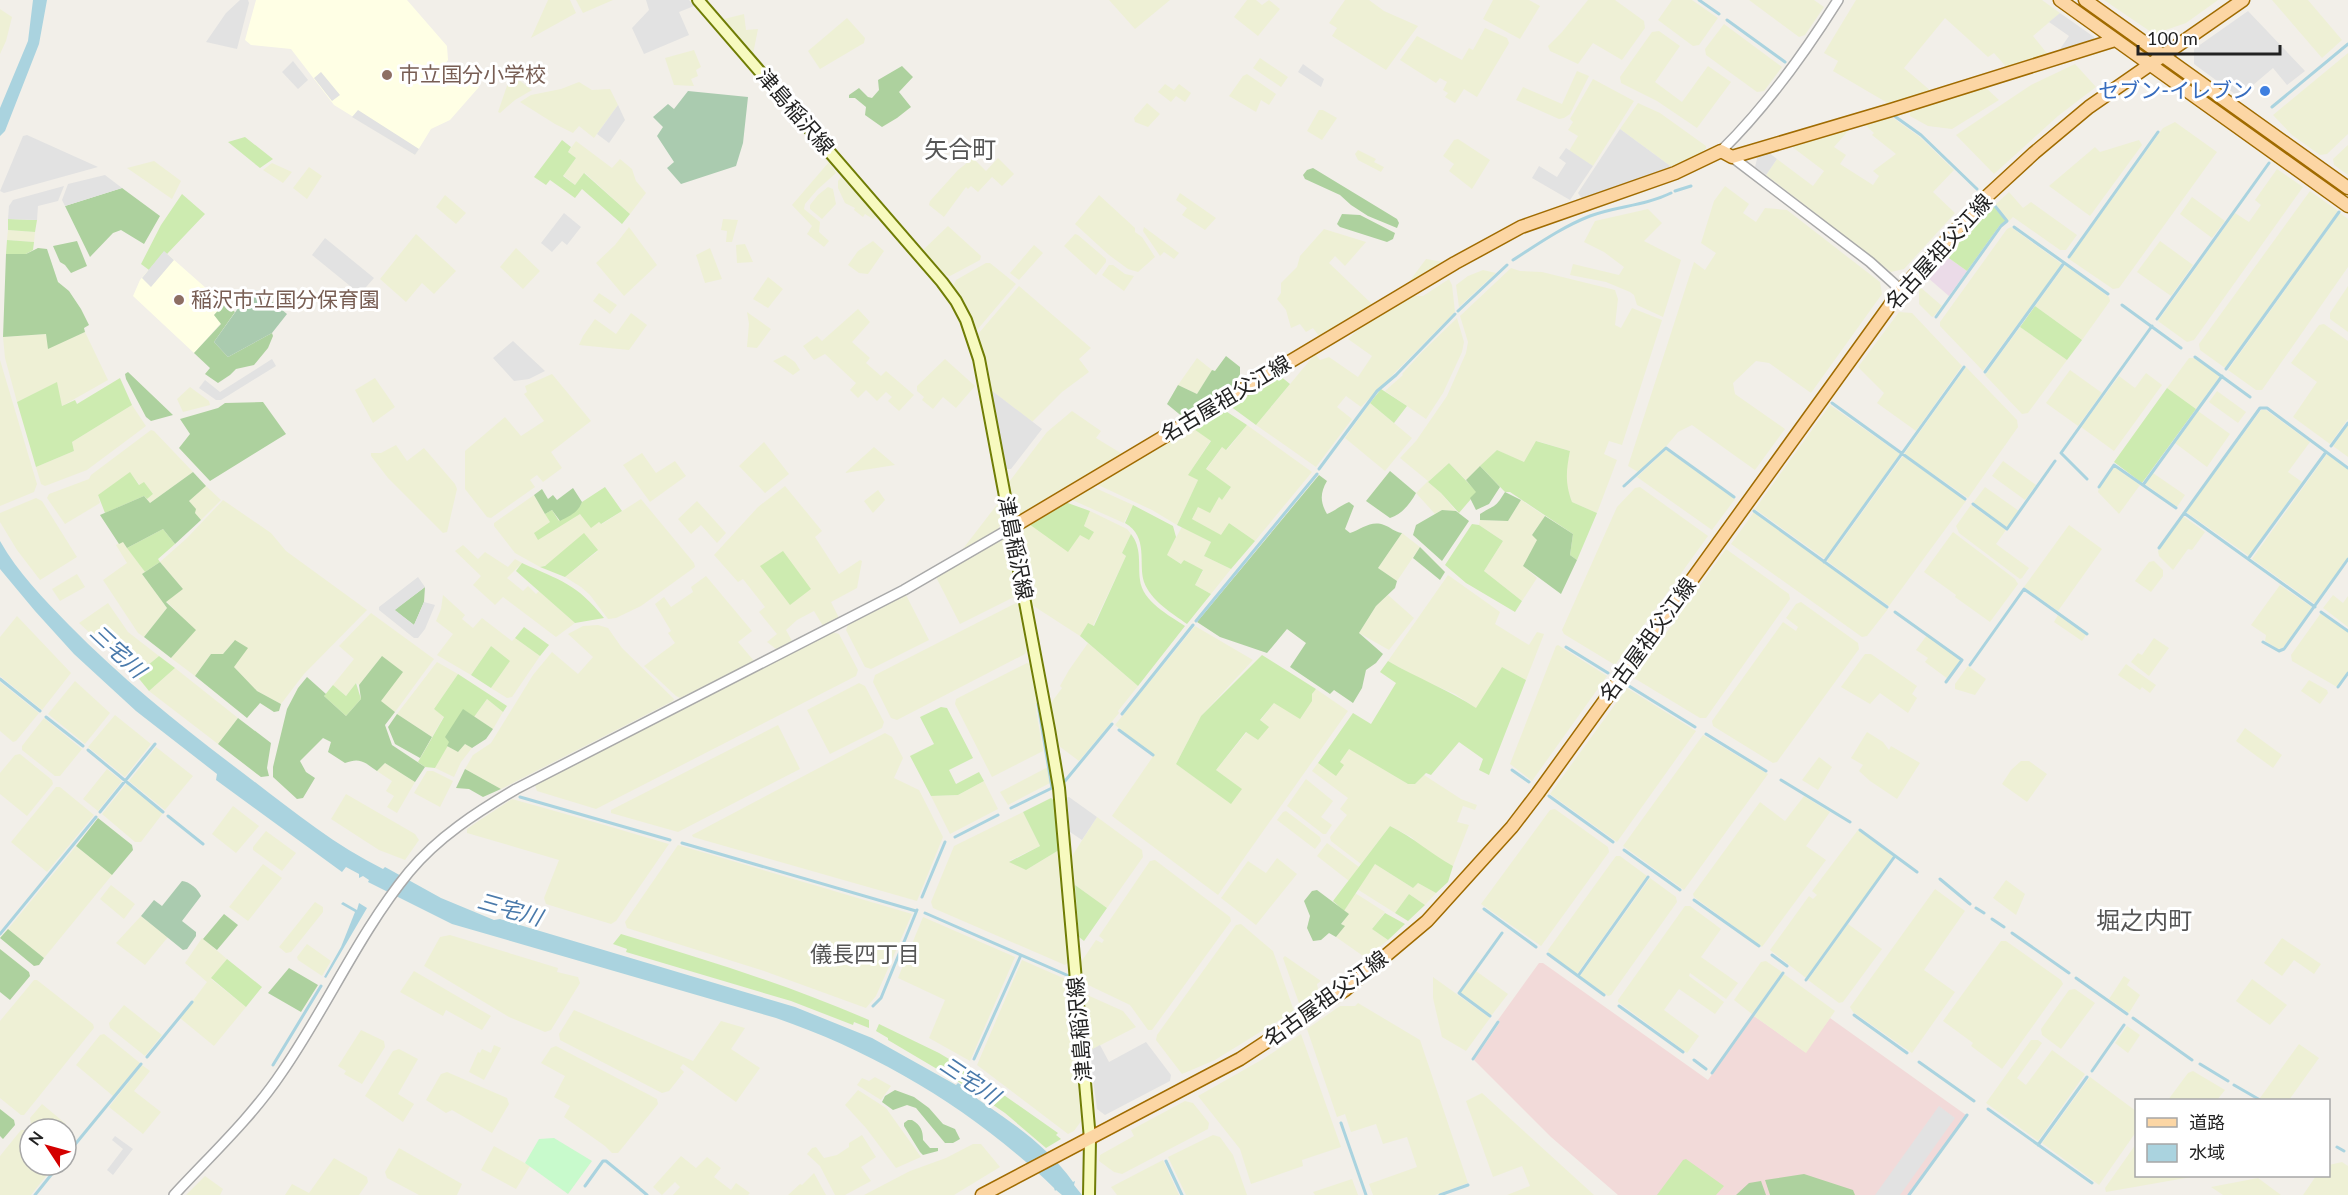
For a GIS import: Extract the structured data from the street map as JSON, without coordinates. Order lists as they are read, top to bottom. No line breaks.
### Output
{"streets":{"main road":["津島稲沢線","名古屋祖父江線"]},"crossings":[["津島稲沢線","名古屋祖父江線"]],"districts":["矢合町","堀之内町","儀長四丁目"],"water":["三宅川"],"places":["市立国分小学校","セブン-イレブン","稲沢市立国分保育園"],"legend":["道路","水域"],"scale_bar":"100 m","north":"top left"}
